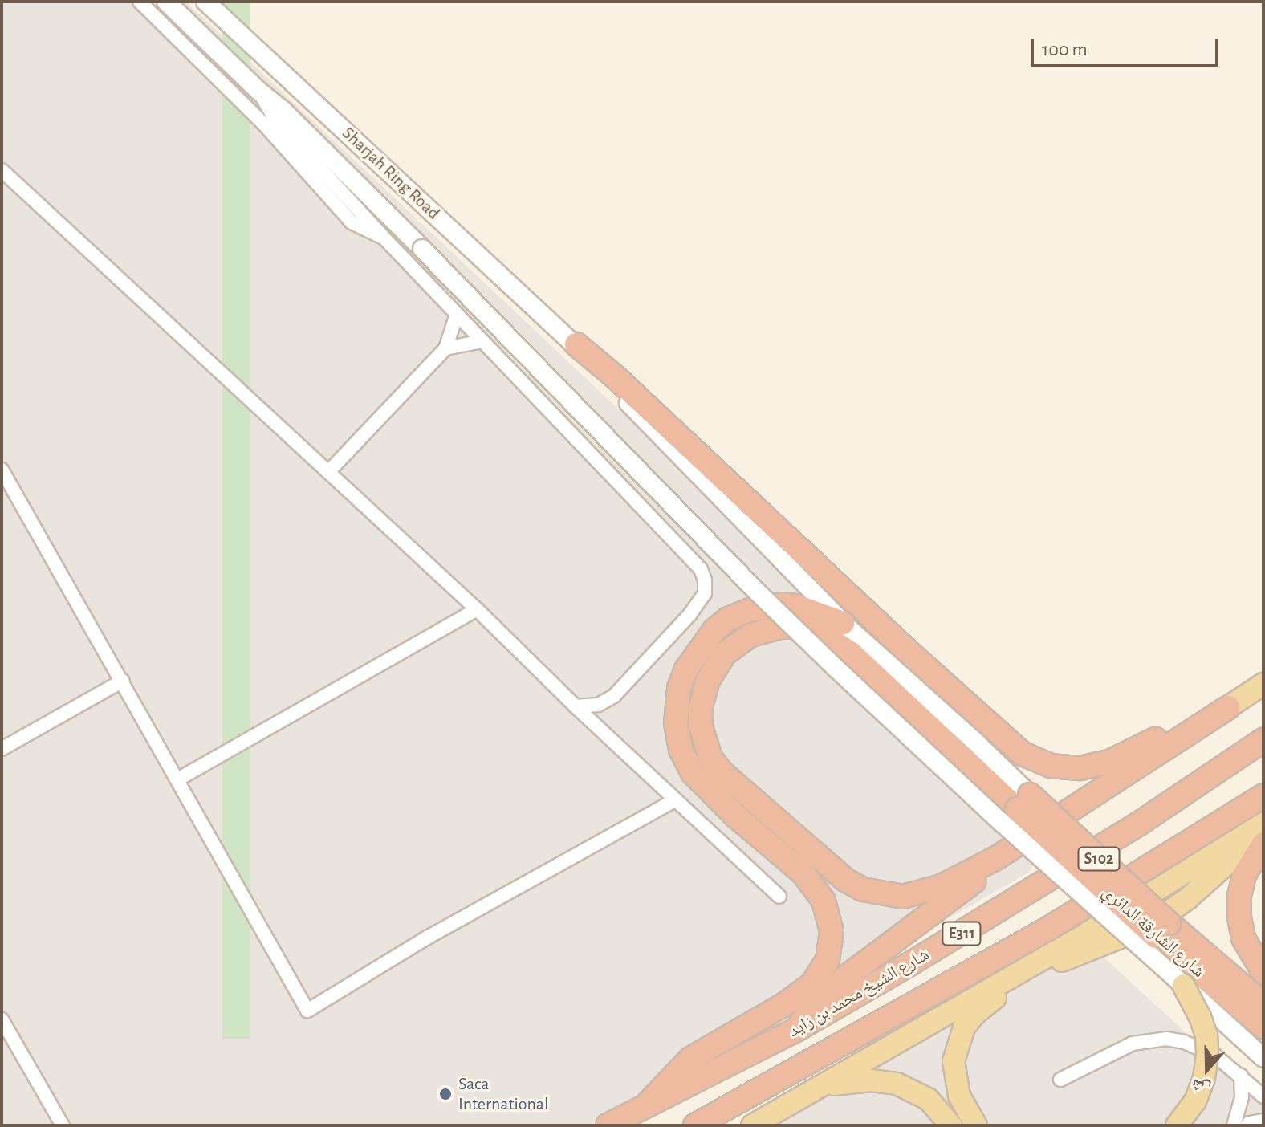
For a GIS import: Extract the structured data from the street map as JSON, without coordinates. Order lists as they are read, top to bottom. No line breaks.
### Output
{"streets":{"highway":["S102","شارع الشارقة الدائري","E311","شارع الشيخ محمد بن زايد"],"street":["Sharjah Ring Road"]},"crossings":[["Sharjah Ring Road","شارع الشارقة الدائري"]],"places":["Saca International"],"scale_bar":"100 m","north":"bottom"}
